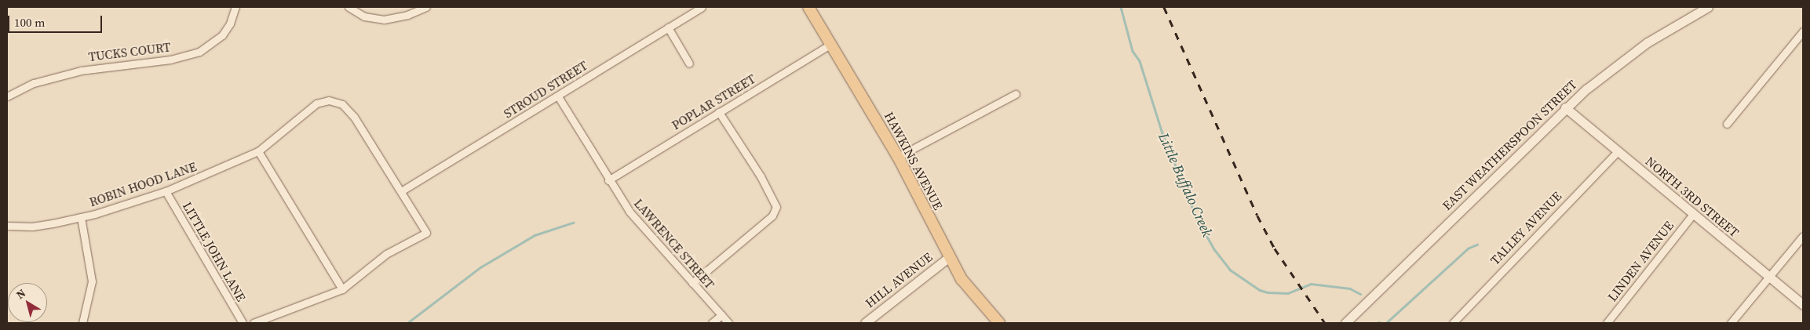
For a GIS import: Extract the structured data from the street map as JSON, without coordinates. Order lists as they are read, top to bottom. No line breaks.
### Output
{"streets":{"main road":["HAWKINS AVENUE"],"street":["TUCKS COURT","STROUD STREET","POPLAR STREET","EAST WEATHERSPOON STREET","ROBIN HOOD LANE","NORTH 3RD STREET","TALLEY AVENUE","LAWRENCE STREET","LITTLE JOHN LANE","LINDEN AVENUE","HILL AVENUE"]},"crossings":[["STROUD STREET","ROBIN HOOD LANE"],["STROUD STREET","LAWRENCE STREET"],["POPLAR STREET","HAWKINS AVENUE"],["POPLAR STREET","LAWRENCE STREET"],["EAST WEATHERSPOON STREET","NORTH 3RD STREET"],["HAWKINS AVENUE","HILL AVENUE"],["ROBIN HOOD LANE","LITTLE JOHN LANE"],["NORTH 3RD STREET","TALLEY AVENUE"],["NORTH 3RD STREET","LINDEN AVENUE"]],"water":["Little Buffalo Creek"],"scale_bar":"100 m","north":"top left"}
